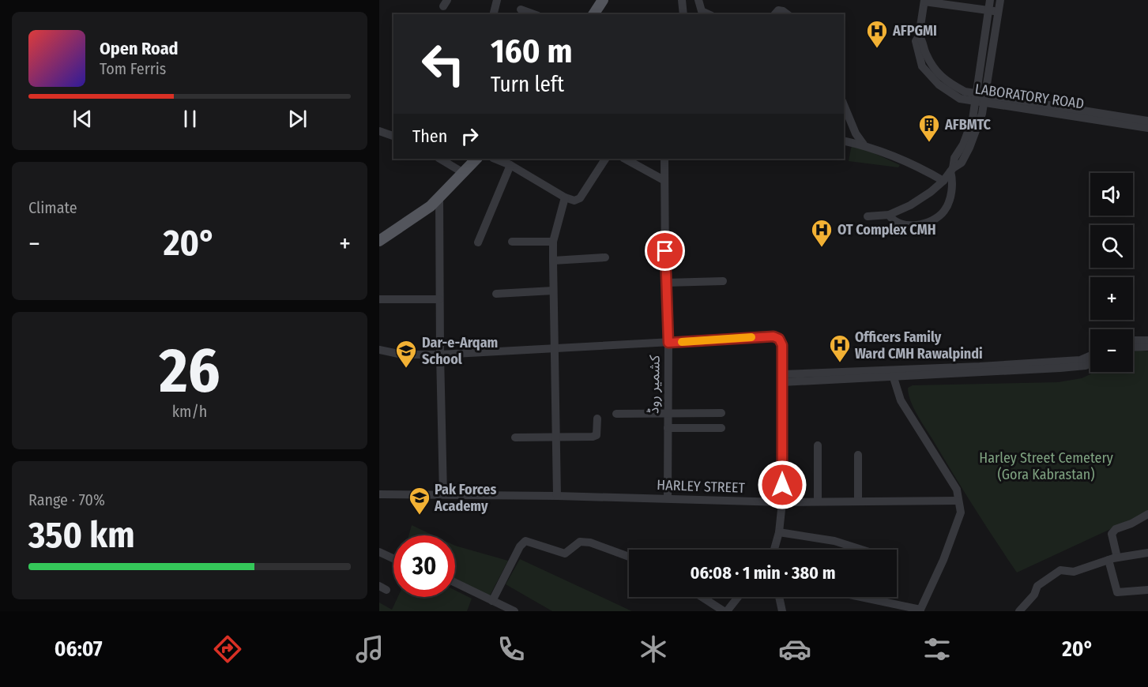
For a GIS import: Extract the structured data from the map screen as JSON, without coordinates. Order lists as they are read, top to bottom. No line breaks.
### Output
{"streets":{"street":["LABORATORY ROAD","کشمیر روڈ","HARLEY STREET"]},"crossings":[["کشمیر روڈ","HARLEY STREET"]],"parks":["Harley Street Cemetery (Gora Kabrastan)"],"places":{"hospital":["AFPGMI","OT Complex CMH","Officers Family Ward CMH Rawalpindi"],"building":["AFBMTC"],"school or university":["Dar-e-Arqam School","Pak Forces Academy"]},"page":{"turn":["160 m","Turn left"],"song":["Open Road","Tom Ferris"],"then":"Then","tile":["Climate",["26","km/h"],["Range · 70%","350 km"]],"map_buttons":["+","−"],"heat":["−","20°","+"],"limit":"30","trip":"06:08 · 1 min · 380 m","tabs":["06:07","20°"]}}
